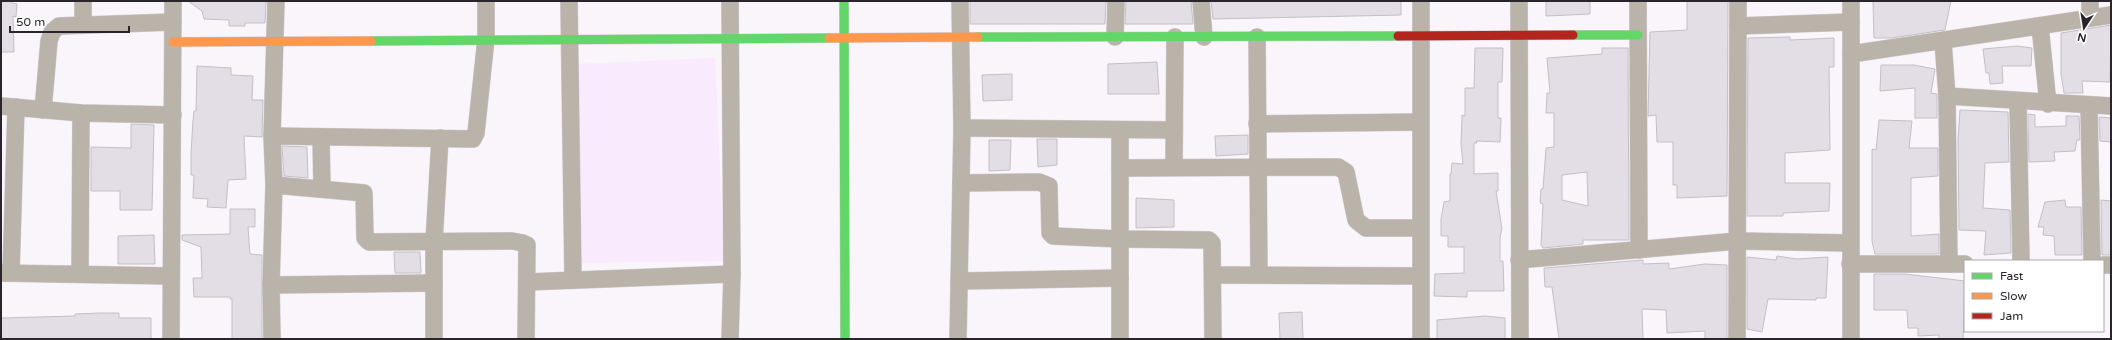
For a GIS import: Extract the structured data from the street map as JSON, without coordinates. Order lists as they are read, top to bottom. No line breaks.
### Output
{"legend":["Fast","Slow","Jam"],"scale_bar":"50 m","north":"bottom"}
